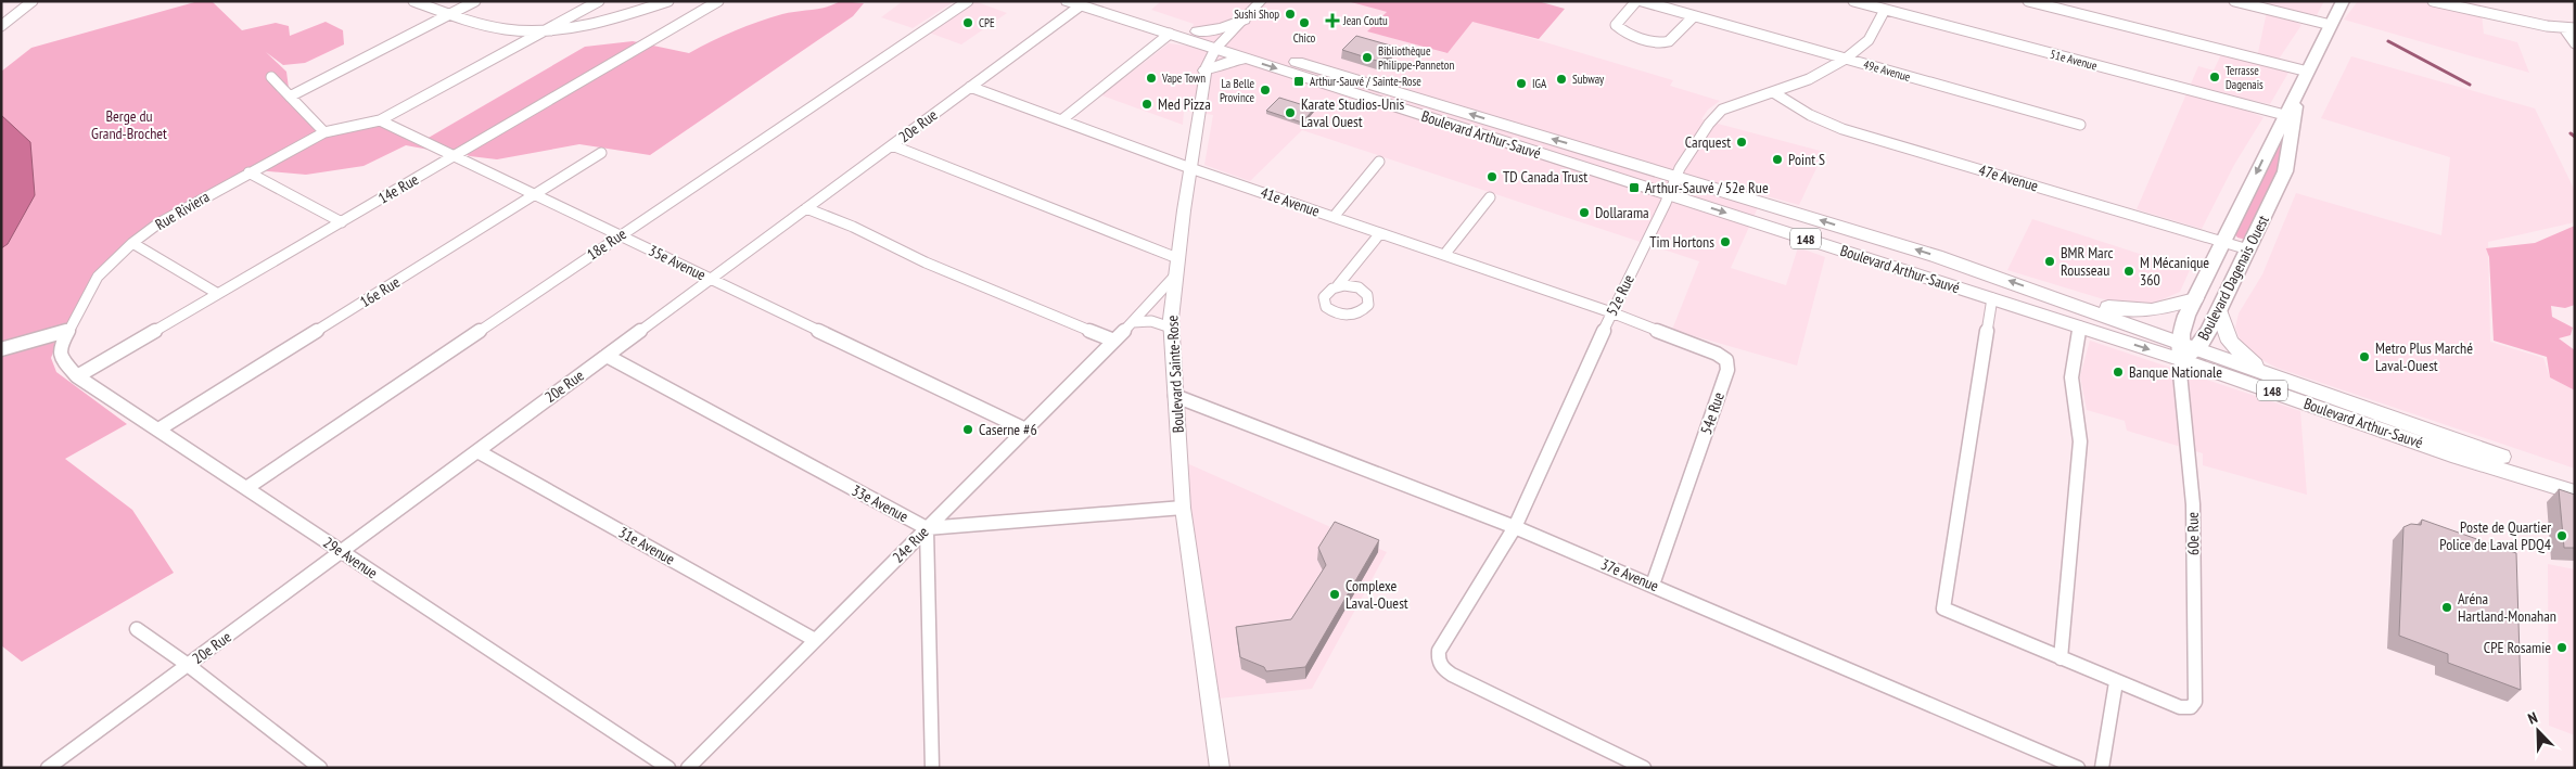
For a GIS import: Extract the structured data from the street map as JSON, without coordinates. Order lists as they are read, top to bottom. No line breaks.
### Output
{"streets":{"main road":["Boulevard Arthur-Sauvé","148","Boulevard Dagenais Ouest"],"street":["51e Avenue","49e Avenue","20e Rue","47e Avenue","14e Rue","41e Avenue","Rue Riviera","18e Rue","35e Avenue","16e Rue","52e Rue","Boulevard Sainte-Rose","54e Rue","33e Avenue","60e Rue","24e Rue","31e Avenue","29e Avenue","37e Avenue"]},"crossings":[["51e Avenue","Boulevard Dagenais Ouest"],["51e Avenue","52e Rue"],["49e Avenue","52e Rue"],["20e Rue","Boulevard Arthur-Sauvé"],["20e Rue","41e Avenue"],["20e Rue","35e Avenue"],["20e Rue","33e Avenue"],["20e Rue","31e Avenue"],["20e Rue","29e Avenue"],["Boulevard Arthur-Sauvé","Boulevard Dagenais Ouest"],["Boulevard Arthur-Sauvé","52e Rue"],["Boulevard Arthur-Sauvé","Boulevard Sainte-Rose"],["Boulevard Arthur-Sauvé","60e Rue"],["47e Avenue","Boulevard Dagenais Ouest"],["47e Avenue","52e Rue"],["14e Rue","35e Avenue"],["14e Rue","29e Avenue"],["41e Avenue","52e Rue"],["41e Avenue","Boulevard Sainte-Rose"],["41e Avenue","54e Rue"],["Rue Riviera","29e Avenue"],["18e Rue","35e Avenue"],["18e Rue","29e Avenue"],["35e Avenue","16e Rue"],["35e Avenue","24e Rue"],["Boulevard Dagenais Ouest","60e Rue"],["16e Rue","29e Avenue"],["52e Rue","54e Rue"],["52e Rue","37e Avenue"],["Boulevard Sainte-Rose","33e Avenue"],["Boulevard Sainte-Rose","24e Rue"],["Boulevard Sainte-Rose","37e Avenue"],["54e Rue","37e Avenue"],["33e Avenue","24e Rue"],["24e Rue","31e Avenue"]],"parks":["Berge du Grand-Brochet"],"places":{"other":["Sushi Shop","CPE","Chico","Bibliothèque Philippe-Panneton","Terrasse Dagenais","Vape Town","Subway","IGA","La Belle Province","Med Pizza","Karate Studios-Unis Laval Ouest","Carquest","Point S","TD Canada Trust","Dollarama","Tim Hortons","BMR Marc Rousseau","M Mécanique 360","Metro Plus Marché Laval-Ouest","Banque Nationale","Caserne #6","Poste de Quartier Police de Laval PDQ4","Complexe Laval-Ouest","Aréna Hartland-Monahan","CPE Rosamie"],"health":["Jean Coutu"],"transit":["Arthur-Sauvé / Sainte-Rose","Arthur-Sauvé / 52e Rue"]},"north":"top left"}
